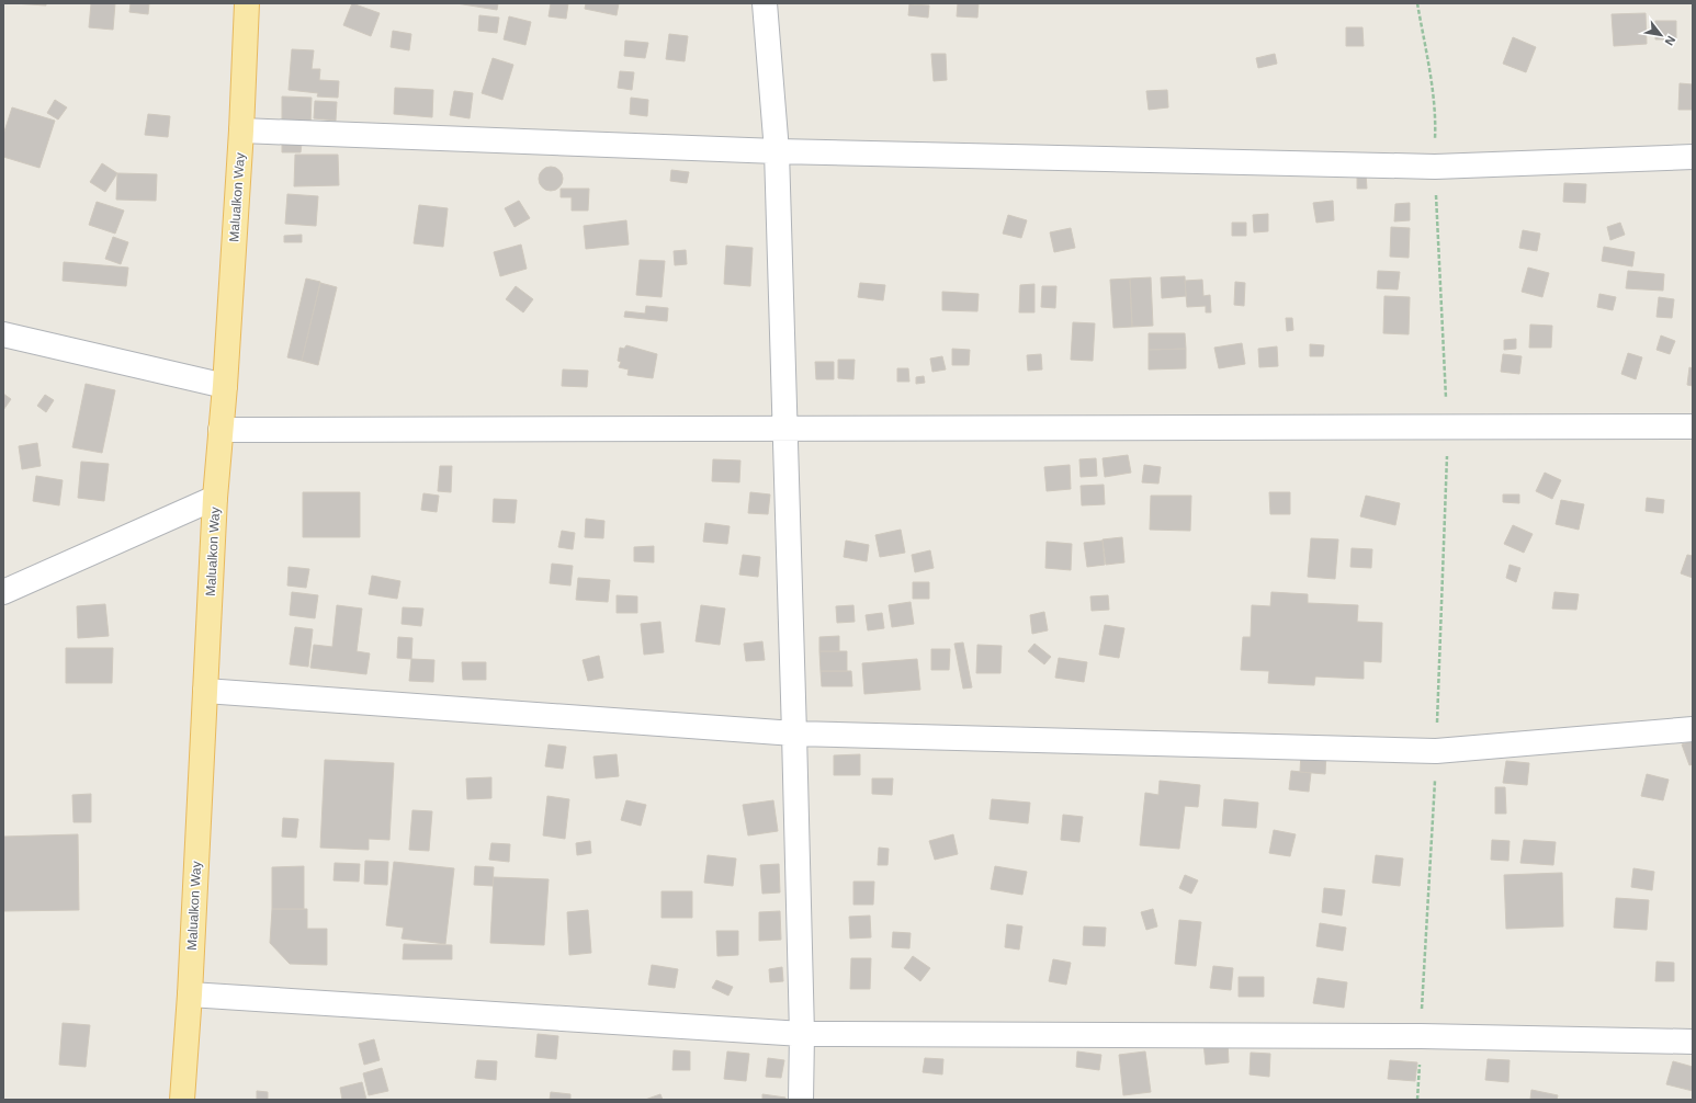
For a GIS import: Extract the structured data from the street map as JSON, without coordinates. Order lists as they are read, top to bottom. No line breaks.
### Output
{"streets":{"main road":["Malualkon Way"]},"north":"bottom right"}
